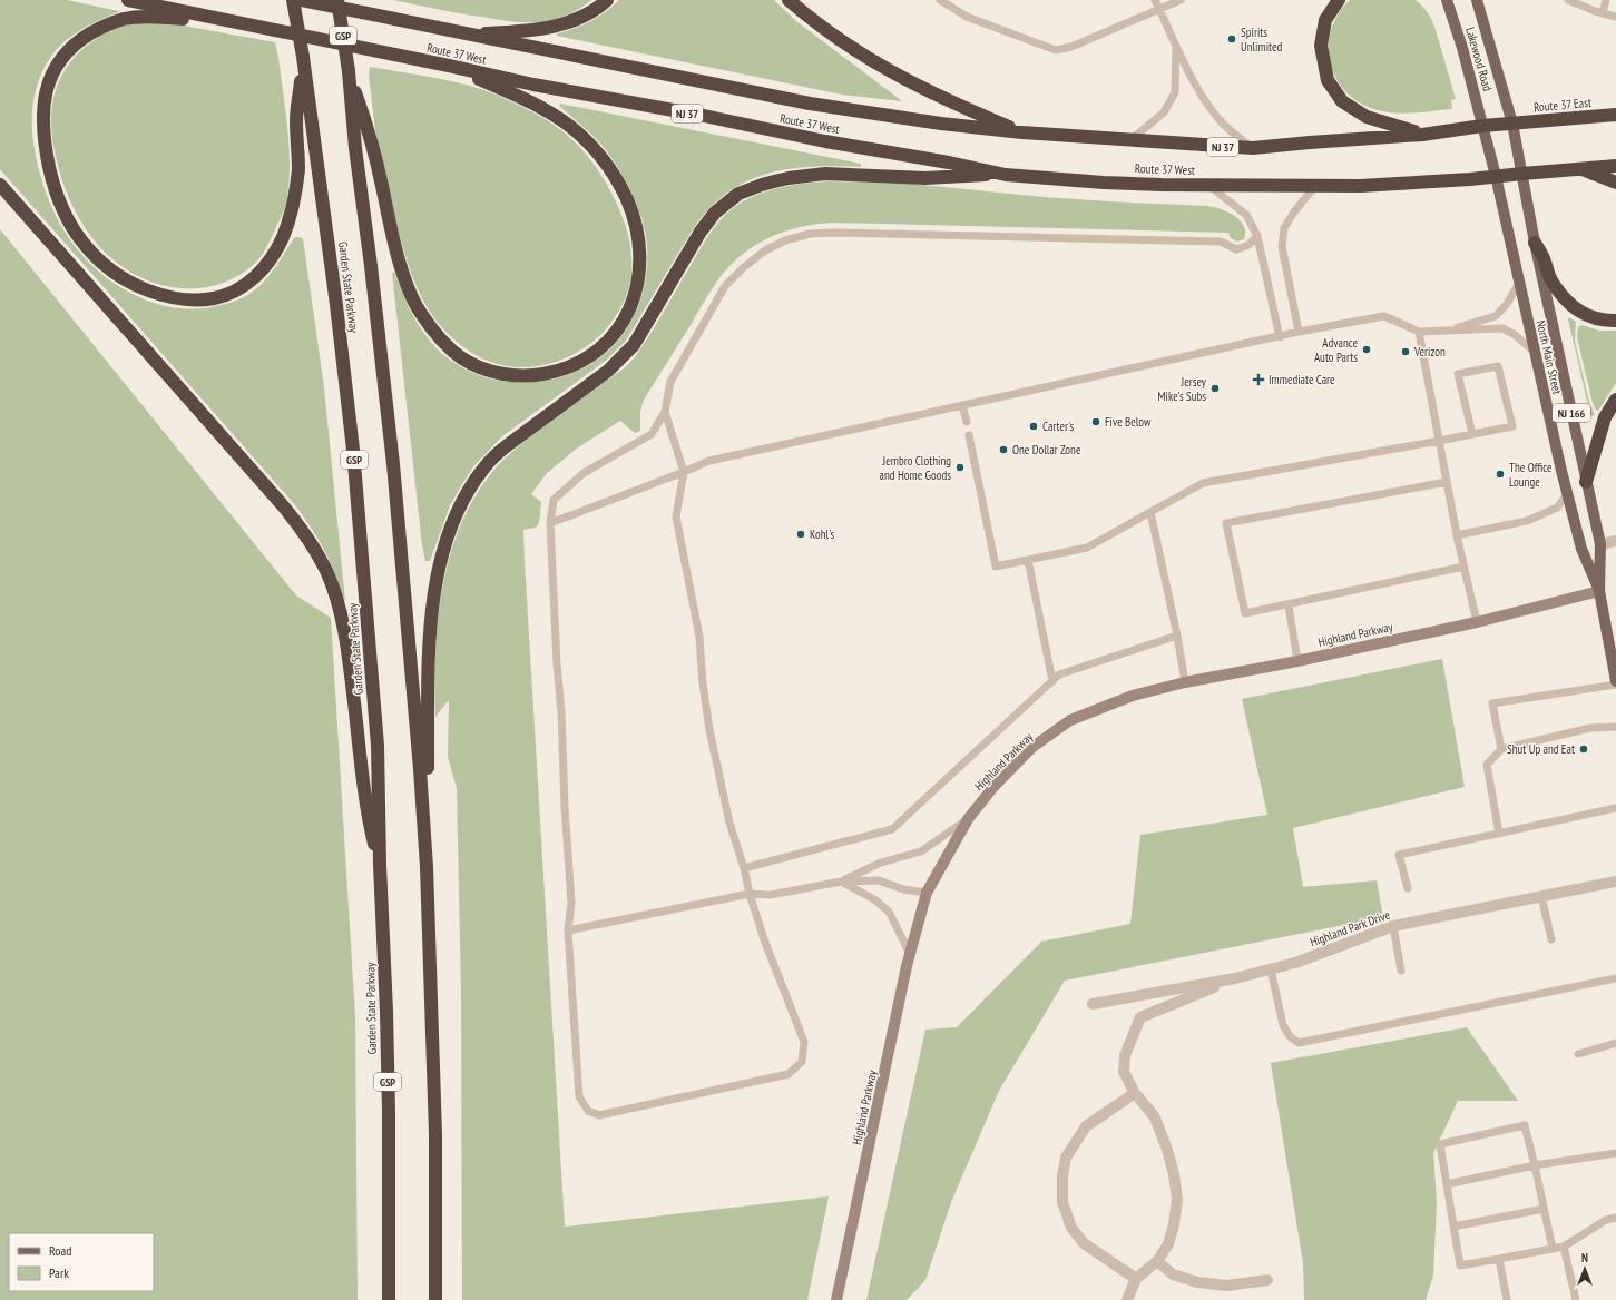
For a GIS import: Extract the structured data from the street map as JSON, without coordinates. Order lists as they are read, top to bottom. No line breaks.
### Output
{"streets":{"highway":["GSP","Route 37 West","Route 37 East","NJ 37","Garden State Parkway"],"main road":["Lakewood Road","North Main Street","NJ 166"],"street":["Highland Parkway","Highland Park Drive"]},"crossings":[["Route 37 West","Lakewood Road"],["Route 37 West","NJ 37"],["Route 37 West","North Main Street"],["Lakewood Road","Route 37 East"],["Lakewood Road","NJ 37"],["Lakewood Road","North Main Street"],["Route 37 East","NJ 37"],["Route 37 East","North Main Street"],["NJ 37","North Main Street"],["North Main Street","Highland Parkway"]],"places":{"other":["Spirits Unlimited","Advance Auto Parts","Verizon","Jersey Mike's Subs","Five Below","Carter's","One Dollar Zone","Jembro Clothing and Home Goods","The Office Lounge","Kohl's","Shut Up and Eat"],"health":["Immediate Care"]},"legend":["Road","Park"],"north":"top"}
